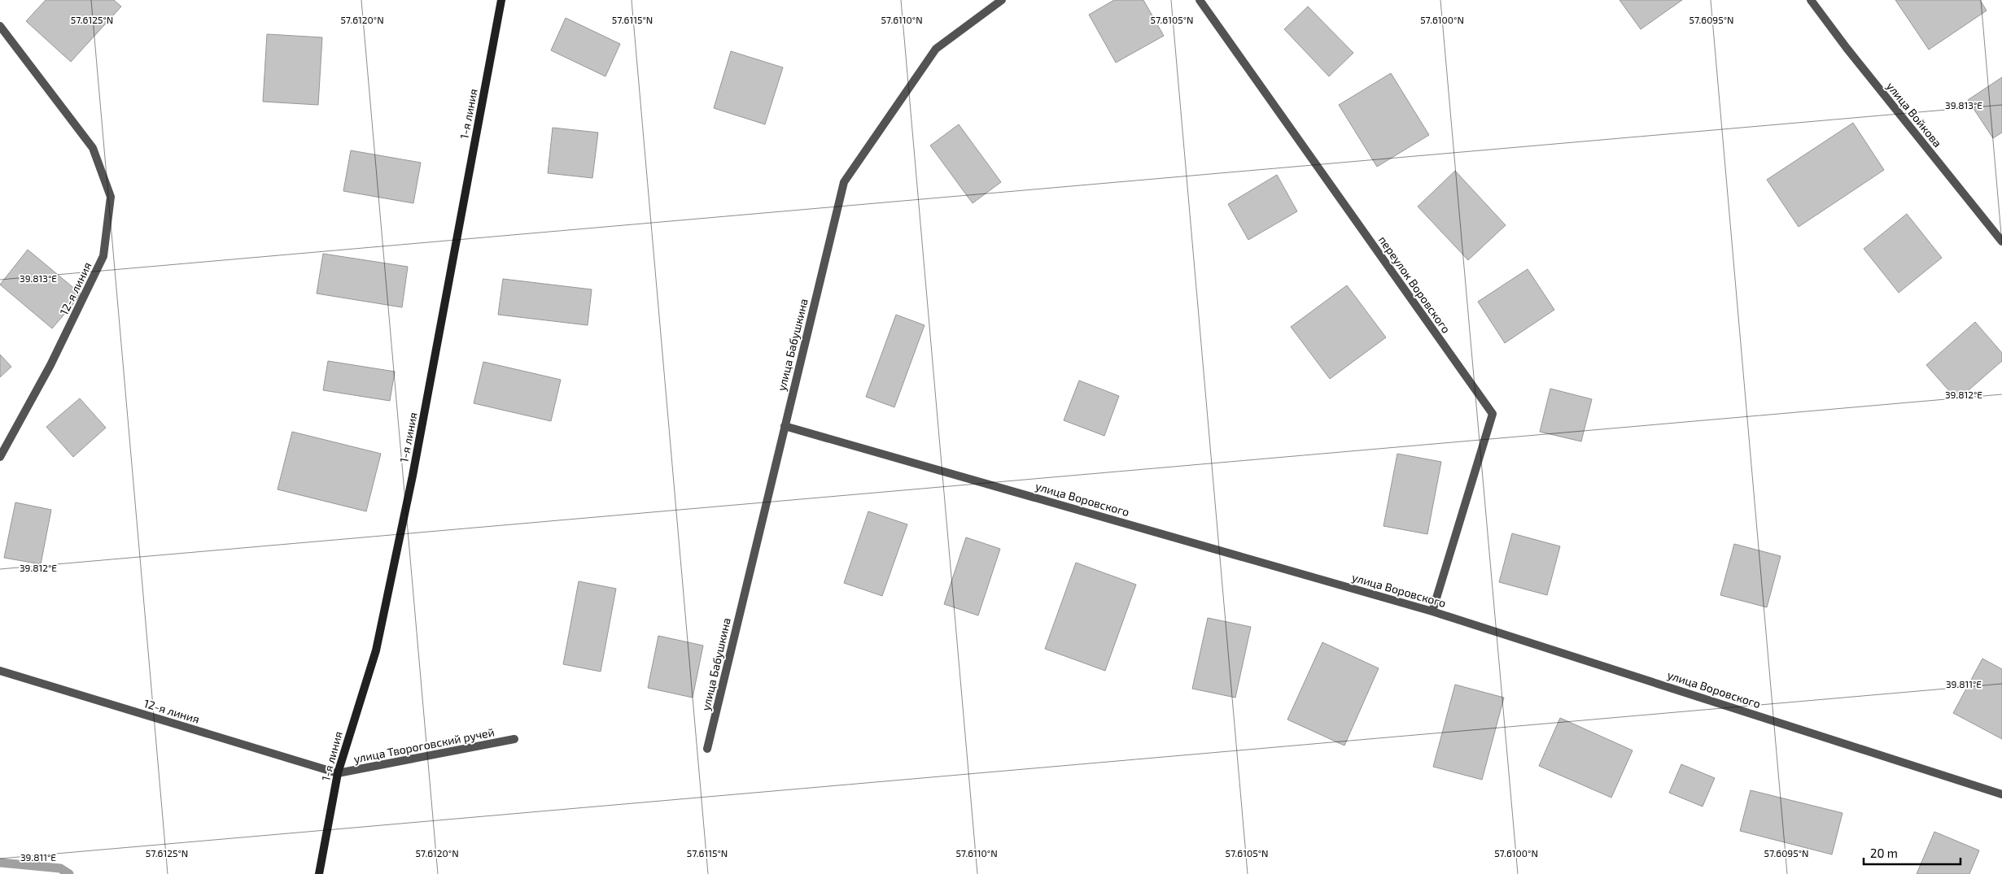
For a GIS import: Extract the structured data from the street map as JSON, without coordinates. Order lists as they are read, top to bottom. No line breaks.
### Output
{"streets":{"street":["1-я линия","улица Войкова","переулок Воровского","12-я линия","улица Бабушкина","улица Воровского","улица Твороговский ручей"]},"crossings":[["1-я линия","12-я линия"],["1-я линия","улица Твороговский ручей"],["переулок Воровского","улица Воровского"],["12-я линия","улица Твороговский ручей"],["улица Бабушкина","улица Воровского"]],"scale_bar":"20 m","coordinates":["57.6125°N","57.6120°N","57.6115°N","57.6110°N","57.6105°N","57.6100°N","57.6095°N","39.813°E","39.812°E","39.811°E"]}
